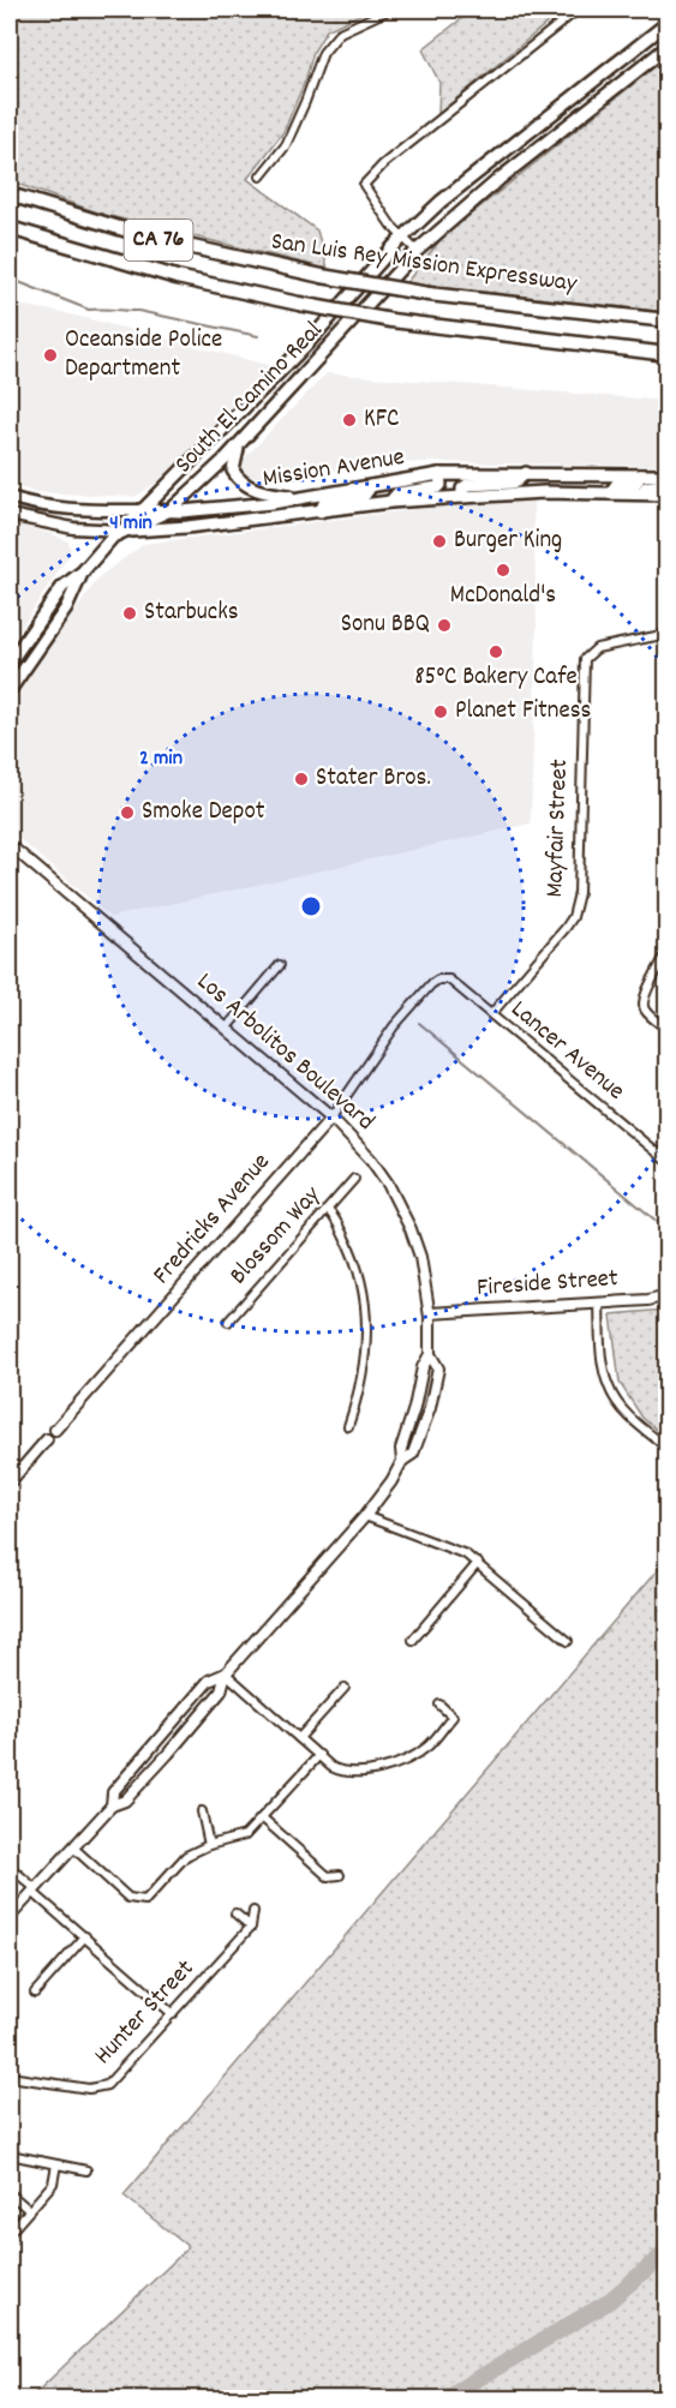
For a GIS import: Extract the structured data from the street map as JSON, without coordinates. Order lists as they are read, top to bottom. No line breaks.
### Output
{"streets":{"highway":["CA 76","San Luis Rey Mission Expressway"],"main road":["South El Camino Real","Mission Avenue"],"street":["Mayfair Street","Lancer Avenue","Los Arbolitos Boulevard","Fredricks Avenue","Blossom Way","Fireside Street","Hunter Street"]},"crossings":[["South El Camino Real","Mission Avenue"],["Mayfair Street","Lancer Avenue"],["Lancer Avenue","Fredricks Avenue"],["Los Arbolitos Boulevard","Fredricks Avenue"],["Los Arbolitos Boulevard","Fireside Street"]],"places":["Oceanside Police Department","KFC","Burger King","McDonald's","Starbucks","Sonu BBQ","85°C Bakery Cafe","Planet Fitness","Stater Bros.","Smoke Depot"],"rings":["4 min","2 min"]}
